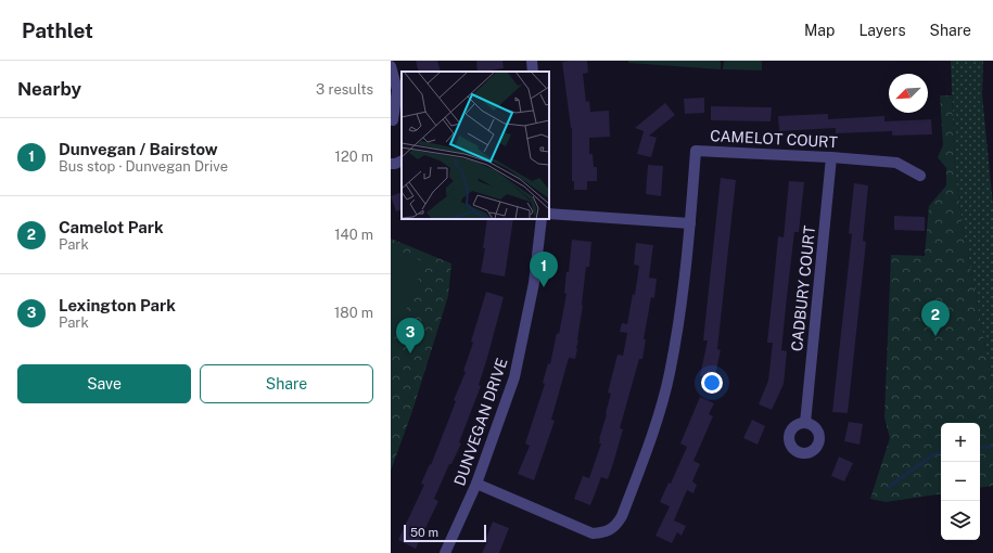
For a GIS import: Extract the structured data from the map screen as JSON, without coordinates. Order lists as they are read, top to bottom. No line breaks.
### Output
{"streets":{"street":["CAMELOT COURT","CADBURY COURT","DUNVEGAN DRIVE"]},"crossings":[["CAMELOT COURT","CADBURY COURT"]],"scale_bar":"50 m","north":"bottom left","page":{"header":"Pathlet","nav":["Map","Layers","Share"],"heading":["Nearby","3 results"],"list":[{"mark":"1","name":"Dunvegan / Bairstow","note":"Bus stop · Dunvegan Drive","value":"120 m"},{"mark":"2","name":"Camelot Park","note":"Park","value":"140 m"},{"mark":"3","name":"Lexington Park","note":"Park","value":"180 m"}],"pins":["1","2","3"],"buttons":["Save","Share"],"map_buttons":["+","−"],"scale":"50 m"}}
